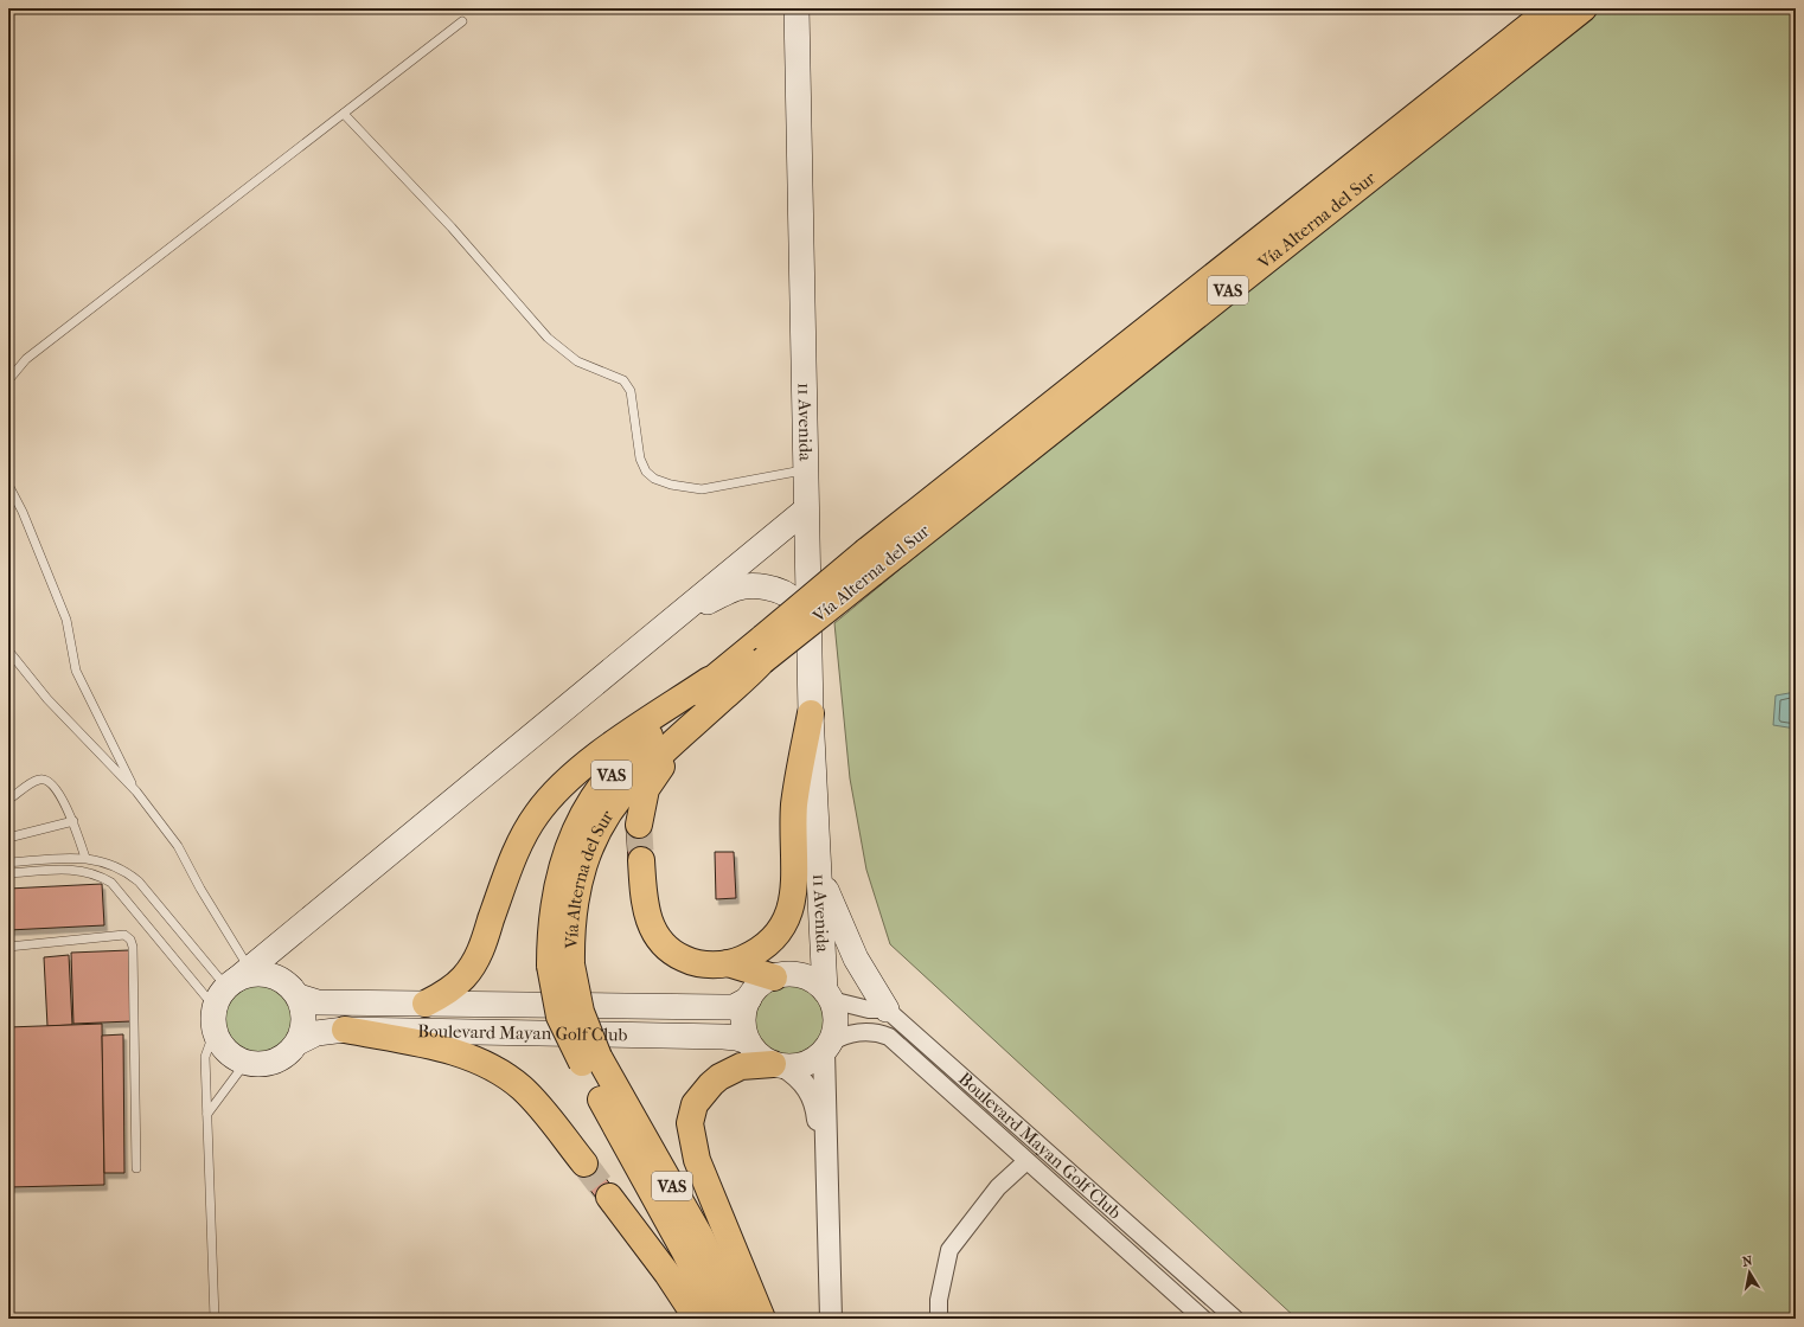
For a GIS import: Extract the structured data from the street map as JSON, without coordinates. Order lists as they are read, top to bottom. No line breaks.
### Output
{"streets":{"highway":["Vía Alterna del Sur","VAS"],"main road":["11 Avenida","Boulevard Mayan Golf Club"]},"crossings":[["11 Avenida","Boulevard Mayan Golf Club"]],"north":"top"}
